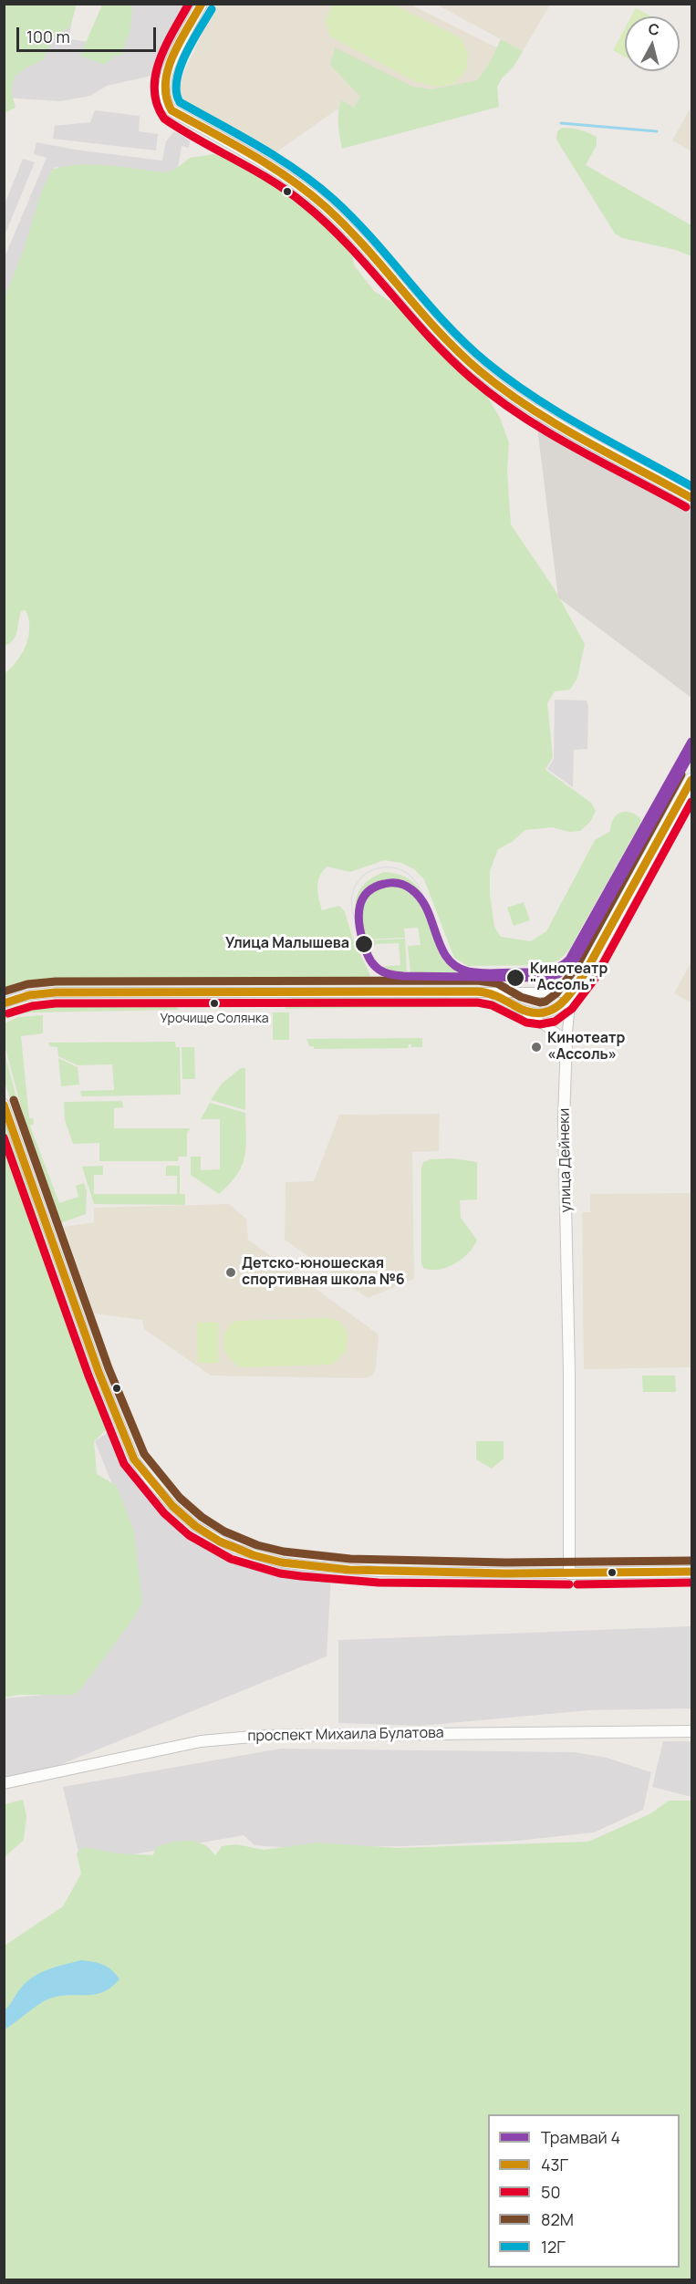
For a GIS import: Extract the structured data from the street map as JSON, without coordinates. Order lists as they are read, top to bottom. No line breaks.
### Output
{"streets":{"main road":["улица Дейнеки"],"street":["проспект Михаила Булатова"]},"places":["Улица Малышева","Кинотеатр \"Ассоль\"","Урочище Солянка","Кинотеатр «Ассоль»","Детско-юношеская спортивная школа №6"],"lines":["transit line 43Г","transit line 50","transit line 12Г","tram line 4","transit line 82М"],"legend":["Трамвай 4","43Г","50","82М","12Г"],"scale_bar":"100 m","north":"top"}
